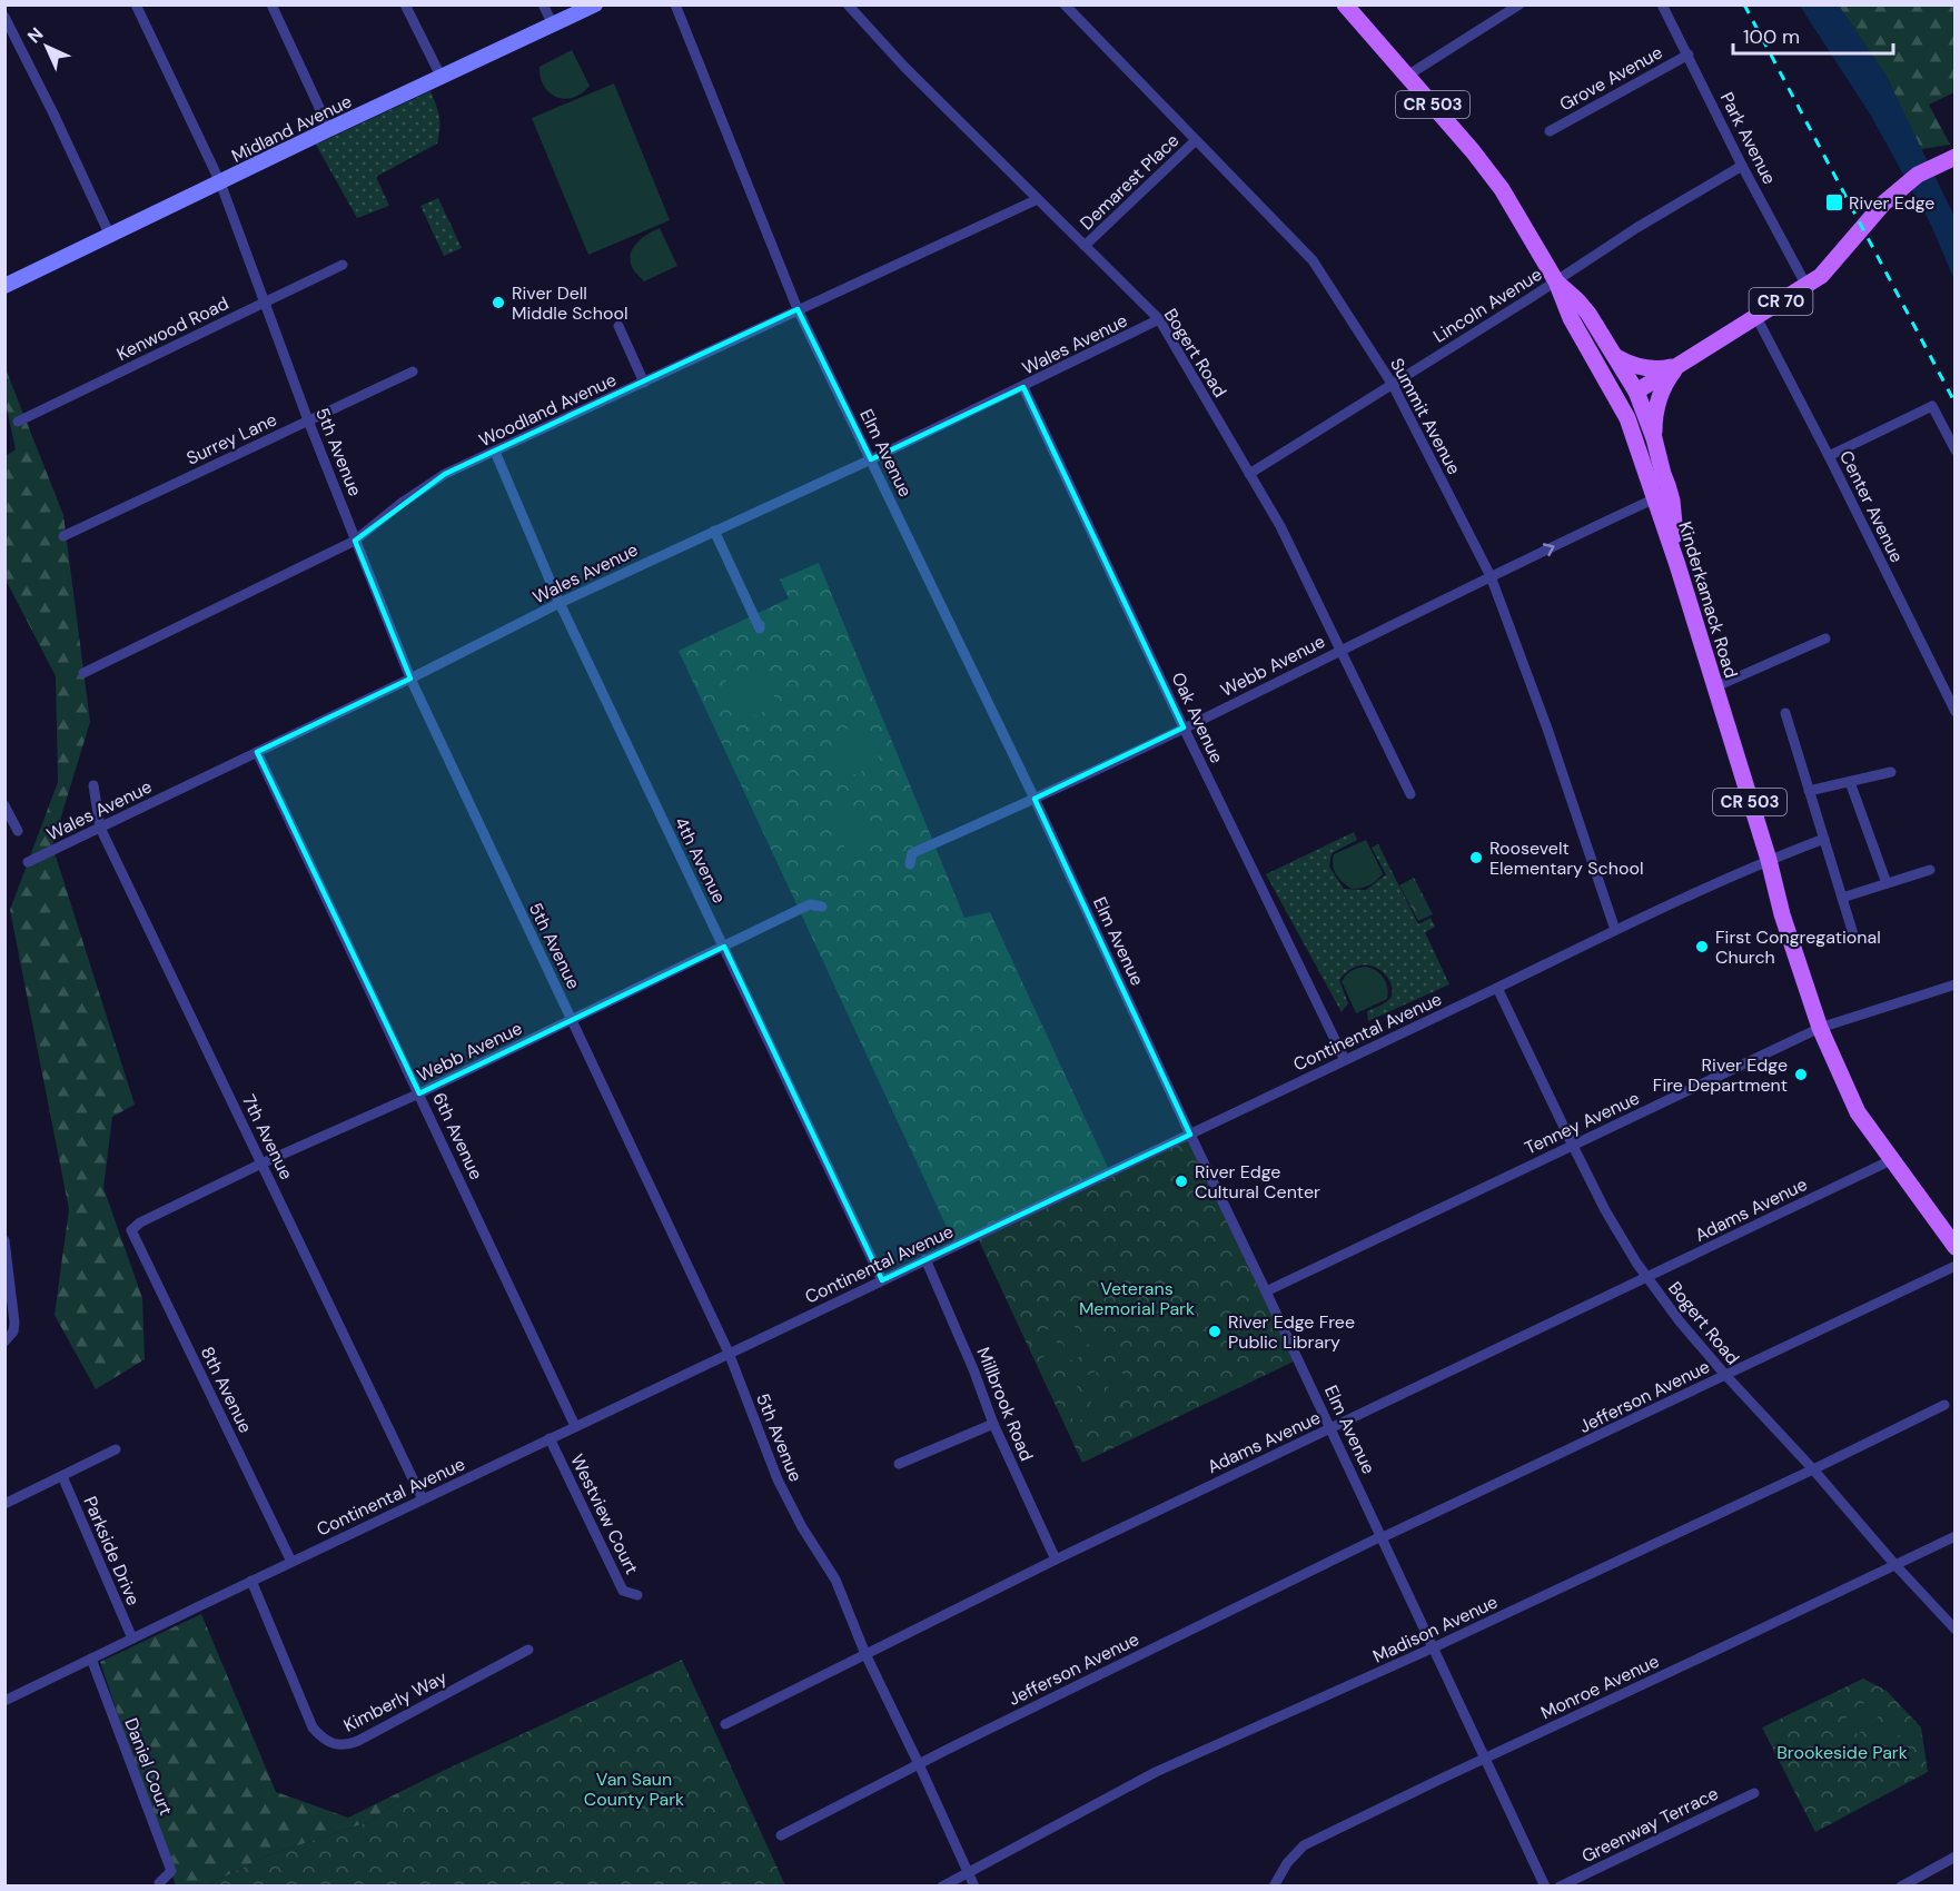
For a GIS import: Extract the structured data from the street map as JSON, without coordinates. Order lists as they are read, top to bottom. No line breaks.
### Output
{"streets":{"main road":["CR 503","CR 70","Kinderkamack Road"],"street":["Grove Avenue","Midland Avenue","Park Avenue","Demarest Place","Lincoln Avenue","Kenwood Road","Wales Avenue","Bogert Road","Woodland Avenue","Summit Avenue","Surrey Lane","5th Avenue","Elm Avenue","Center Avenue","Webb Avenue","Oak Avenue","4th Avenue","Continental Avenue","Tenney Avenue","6th Avenue","7th Avenue","Adams Avenue","8th Avenue","Jefferson Avenue","Millbrook Road","Westview Court","Parkside Drive","Madison Avenue","Monroe Avenue","Kimberly Way","Daniel Court","Greenway Terrace"]},"crossings":[["Grove Avenue","Park Avenue"],["Midland Avenue","5th Avenue"],["Park Avenue","CR 70"],["Park Avenue","Lincoln Avenue"],["Demarest Place","Bogert Road"],["Demarest Place","Summit Avenue"],["CR 70","Center Avenue"],["Lincoln Avenue","Bogert Road"],["Lincoln Avenue","Summit Avenue"],["Lincoln Avenue","Kinderkamack Road"],["Kenwood Road","5th Avenue"],["Wales Avenue","Bogert Road"],["Wales Avenue","5th Avenue"],["Wales Avenue","Elm Avenue"],["Wales Avenue","Oak Avenue"],["Wales Avenue","4th Avenue"],["Wales Avenue","6th Avenue"],["Wales Avenue","7th Avenue"],["Bogert Road","Woodland Avenue"],["Bogert Road","Webb Avenue"],["Bogert Road","Continental Avenue"],["Bogert Road","Tenney Avenue"],["Bogert Road","Adams Avenue"],["Bogert Road","Jefferson Avenue"],["Bogert Road","Madison Avenue"],["Bogert Road","Monroe Avenue"],["Woodland Avenue","5th Avenue"],["Woodland Avenue","Elm Avenue"],["Woodland Avenue","4th Avenue"],["Summit Avenue","Webb Avenue"],["Summit Avenue","Continental Avenue"],["Surrey Lane","5th Avenue"],["5th Avenue","Webb Avenue"],["5th Avenue","Continental Avenue"],["5th Avenue","Adams Avenue"],["5th Avenue","Jefferson Avenue"],["5th Avenue","Madison Avenue"],["Elm Avenue","Webb Avenue"],["Elm Avenue","Continental Avenue"],["Elm Avenue","Tenney Avenue"],["Elm Avenue","Adams Avenue"],["Elm Avenue","Jefferson Avenue"],["Elm Avenue","Madison Avenue"],["Elm Avenue","Monroe Avenue"],["Kinderkamack Road","Webb Avenue"],["Kinderkamack Road","Continental Avenue"],["Kinderkamack Road","Tenney Avenue"],["Kinderkamack Road","Adams Avenue"],["Webb Avenue","Oak Avenue"],["Webb Avenue","4th Avenue"],["Webb Avenue","6th Avenue"],["Webb Avenue","7th Avenue"],["Webb Avenue","8th Avenue"],["Oak Avenue","Continental Avenue"],["4th Avenue","Continental Avenue"],["Continental Avenue","6th Avenue"],["Continental Avenue","7th Avenue"],["Continental Avenue","8th Avenue"],["Continental Avenue","Millbrook Road"],["Continental Avenue","Westview Court"],["Continental Avenue","Parkside Drive"],["Continental Avenue","Kimberly Way"],["Continental Avenue","Daniel Court"],["Adams Avenue","Millbrook Road"]],"parks":["Veterans Memorial Park","Brookeside Park","Van Saun County Park"],"places":{"transit":["River Edge"],"other":["River Dell Middle School","Roosevelt Elementary School","First Congregational Church","River Edge Fire Department","River Edge Cultural Center","River Edge Free Public Library"]},"scale_bar":"100 m","north":"top left"}
